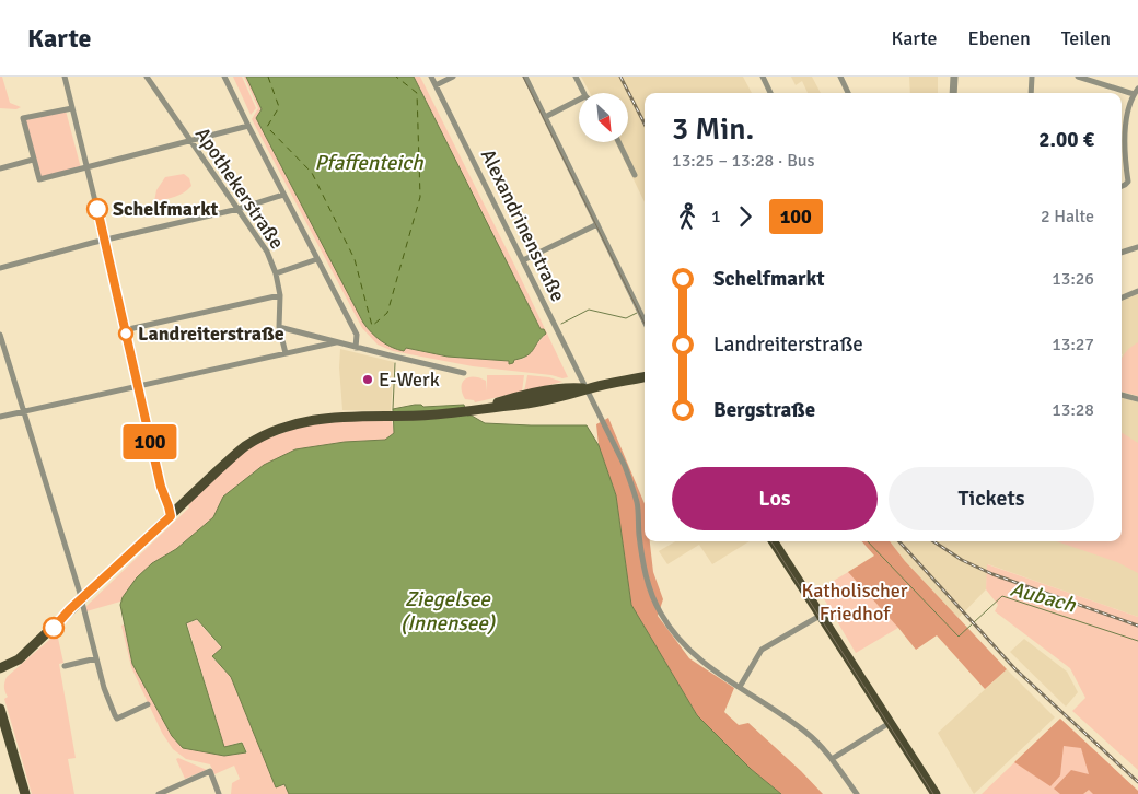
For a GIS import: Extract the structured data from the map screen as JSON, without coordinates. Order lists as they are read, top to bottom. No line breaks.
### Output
{"streets":{"street":["Apothekerstraße","Alexandrinenstraße"]},"water":["Pfaffenteich","Aubach","Ziegelsee (Innensee)"],"parks":["Katholischer Friedhof"],"places":["Schelfmarkt","Landreiterstraße","E-Werk"],"lines":["bus line 100"],"north":"bottom right","page":{"header":"Karte","nav":["Karte","Ebenen","Teilen"],"on_map":"100","heading":["3 Min.","13:25 – 13:28 · Bus","2.00 €"],"legs":["1","100","2 Halte"],"list":[{"name":"Schelfmarkt","value":"13:26"},{"name":"Landreiterstraße","value":"13:27"},{"name":"Bergstraße","value":"13:28"}],"buttons":["Los","Tickets"]}}
